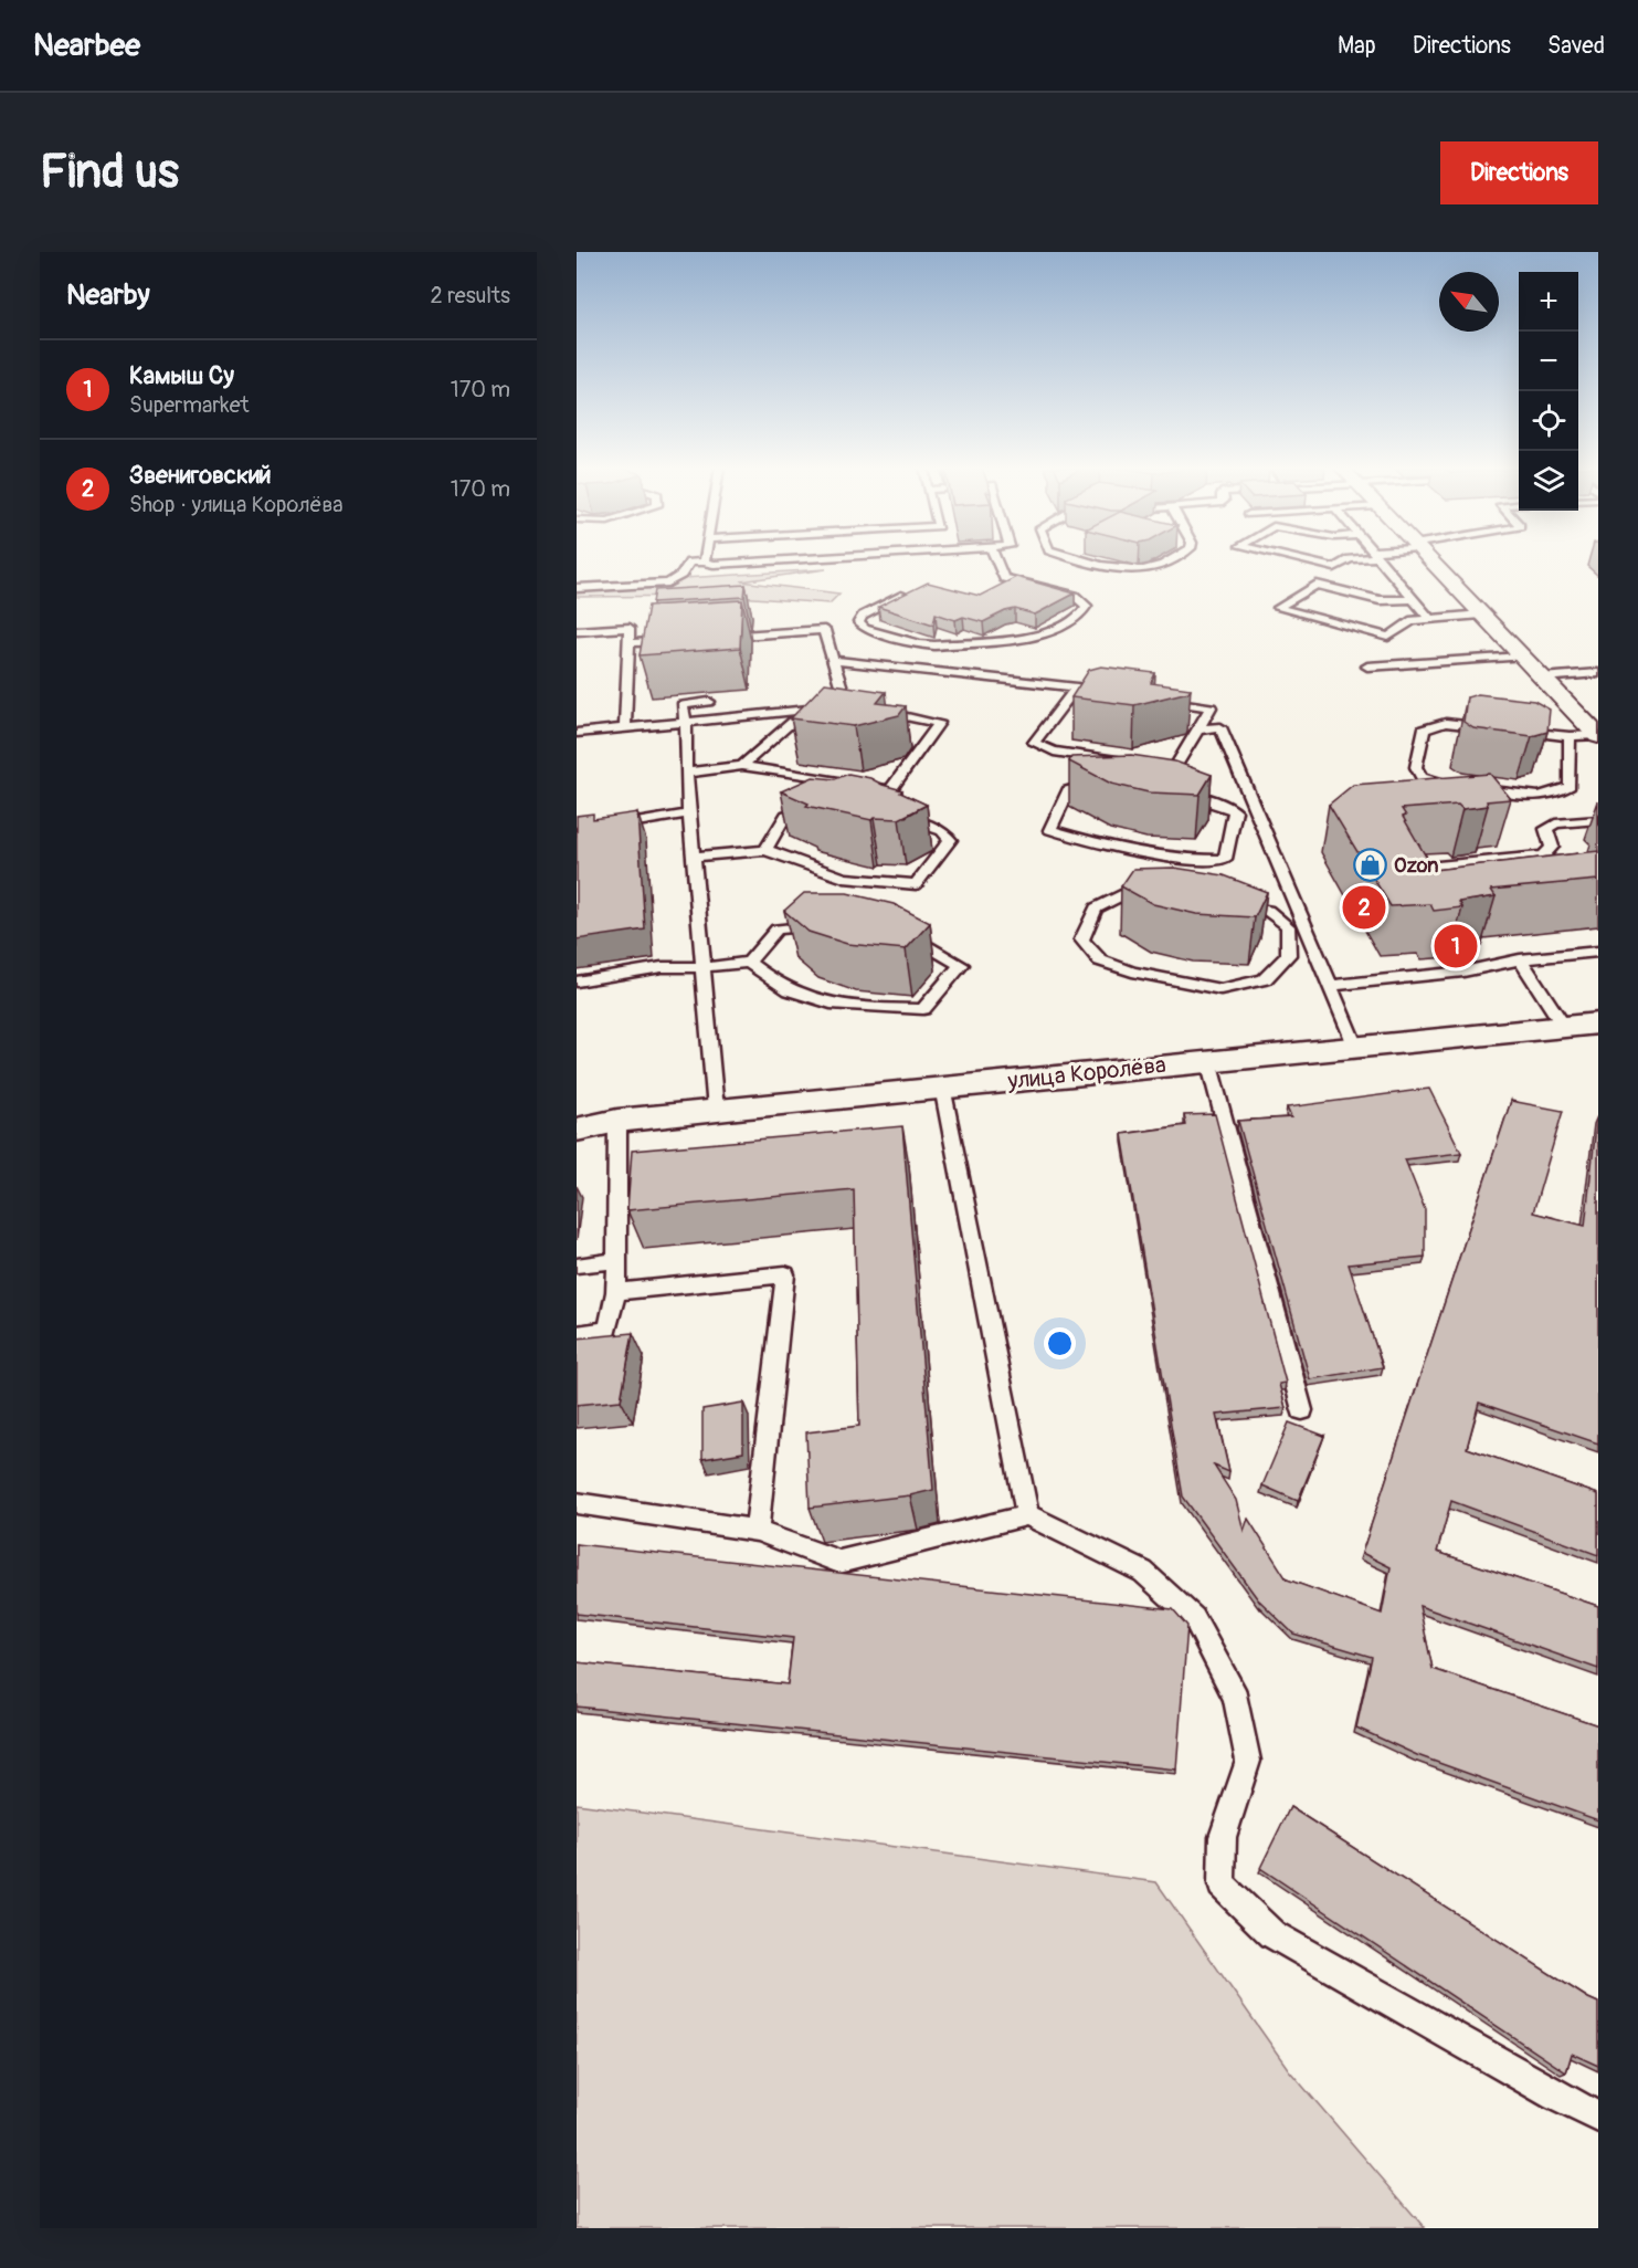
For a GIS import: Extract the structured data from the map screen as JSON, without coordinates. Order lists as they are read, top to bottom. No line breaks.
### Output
{"streets":{"street":["улица Королёва"]},"places":{"shop":["Ozon"]},"north":"top left","page":{"header":"Nearbee","nav":["Map","Directions","Saved"],"buttons":"Directions","title":"Find us","heading":["Nearby","2 results"],"map_buttons":["+","−"],"list":[{"mark":"1","name":"Камыш Су","note":"Supermarket","value":"170 m"},{"mark":"2","name":"Звениговский","note":"Shop · улица Королёва","value":"170 m"}],"pins":["2","1"]}}
